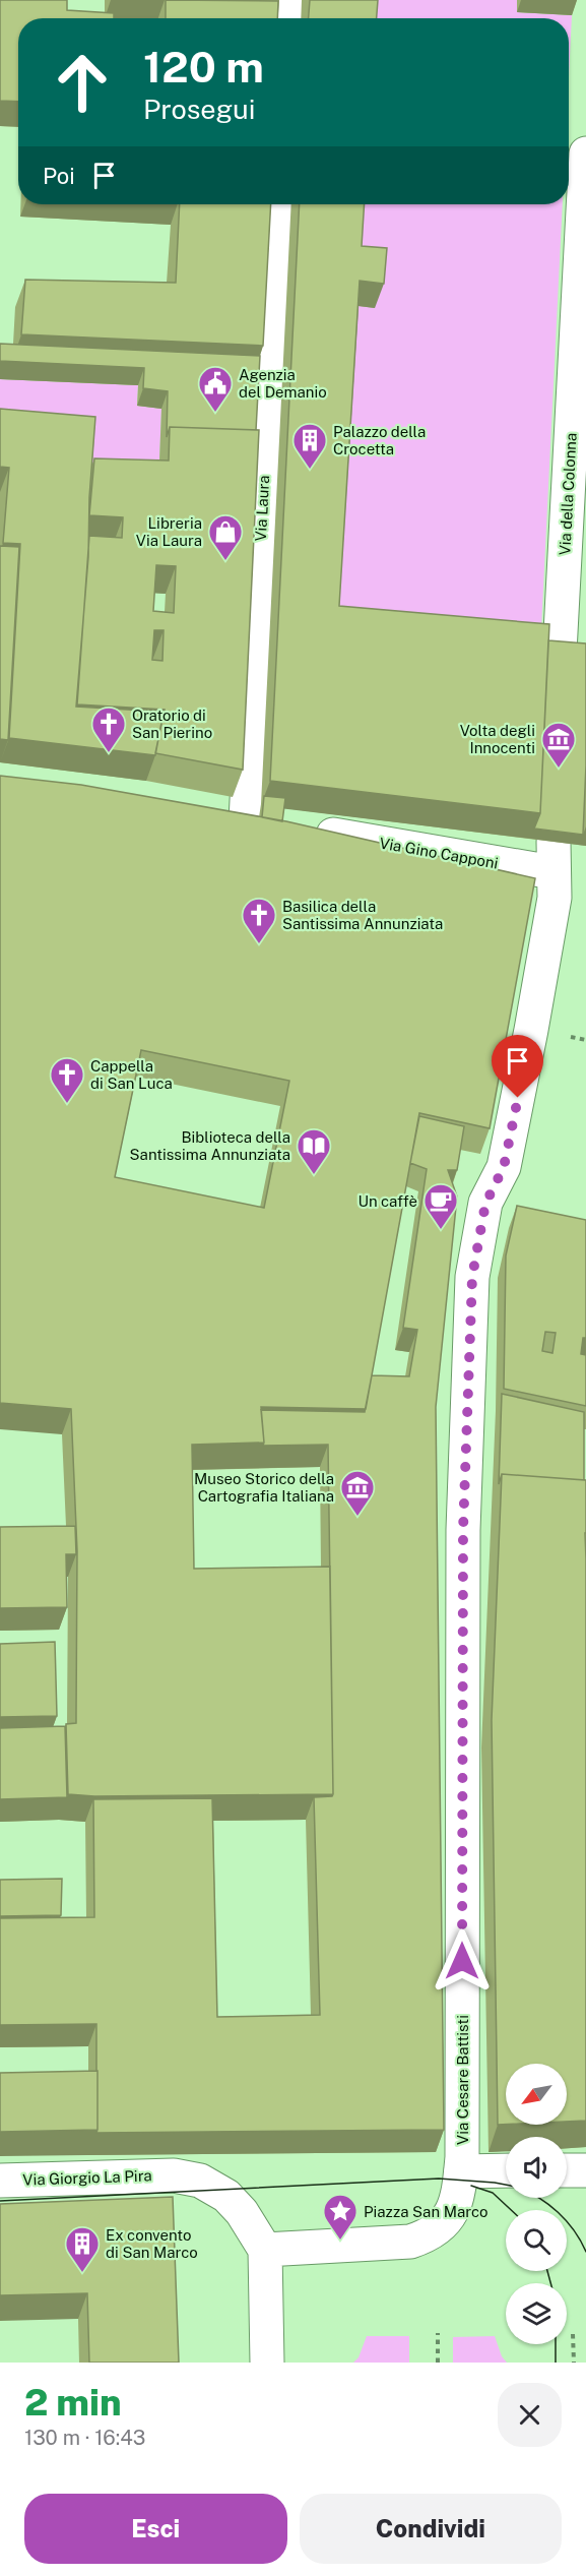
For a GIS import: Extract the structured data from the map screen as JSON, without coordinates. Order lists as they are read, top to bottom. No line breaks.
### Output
{"streets":{"street":["Via della Colonna","Via Laura","Via Gino Capponi","Via Cesare Battisti","Via Giorgio La Pira"]},"crossings":[["Via Laura","Via Gino Capponi"],["Via Gino Capponi","Via Cesare Battisti"]],"places":{"public building":["Agenzia del Demanio"],"building":["Palazzo della Crocetta","Ex convento di San Marco"],"shop":["Libreria Via Laura"],"church":["Oratorio di San Pierino","Basilica della Santissima Annunziata","Cappella di San Luca"],"museum":["Volta degli Innocenti","Museo Storico della Cartografia Italiana"],"library":["Biblioteca della Santissima Annunziata"],"cafe":["Un caffè"],"place":["Piazza San Marco"]},"north":"bottom left","page":{"turn":["120 m","Prosegui"],"then":"Poi","heading":["2 min","130 m · 16:43"],"buttons":["Esci","Condividi"]}}
